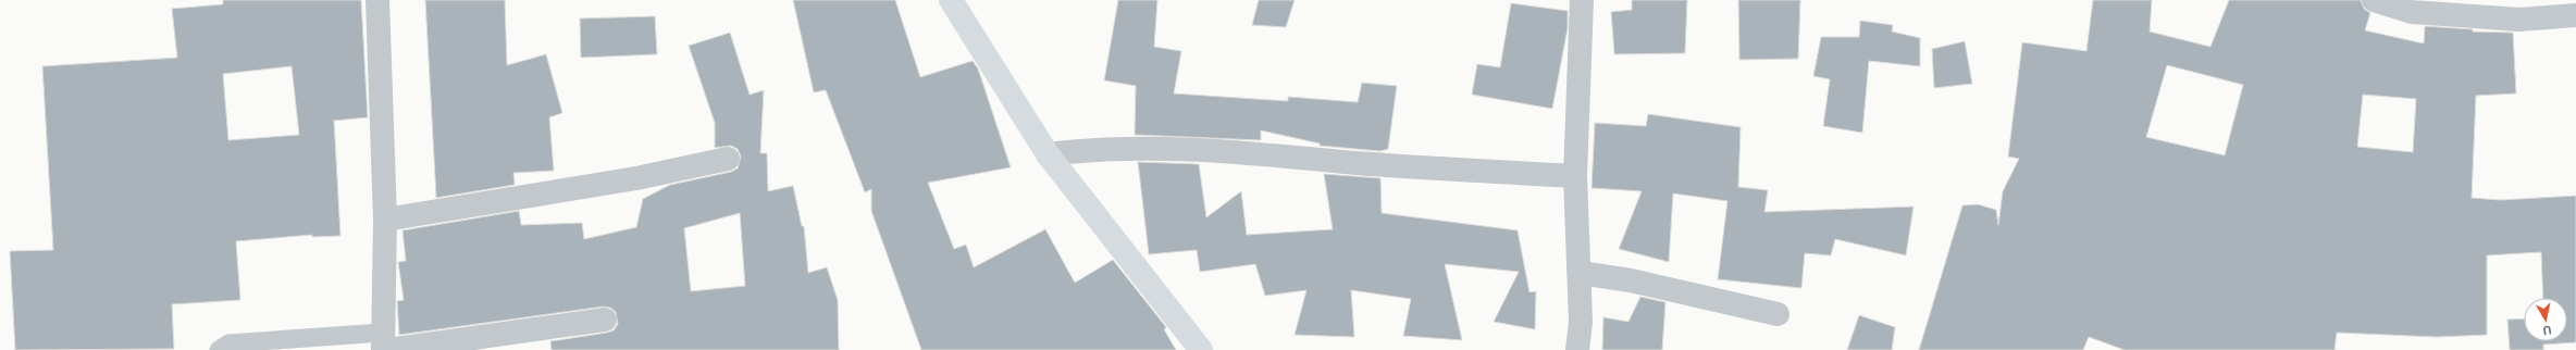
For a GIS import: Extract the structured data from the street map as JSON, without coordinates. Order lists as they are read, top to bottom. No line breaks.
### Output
{"north":"bottom"}
